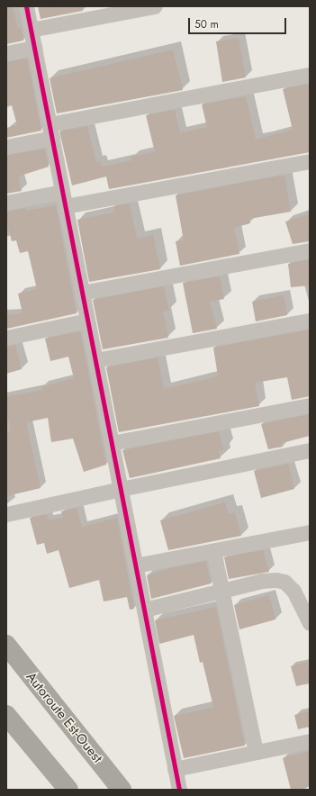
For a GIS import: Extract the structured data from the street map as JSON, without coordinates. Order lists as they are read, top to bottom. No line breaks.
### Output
{"streets":{"highway":["Autoroute Est-Ouest"]},"scale_bar":"50 m"}
